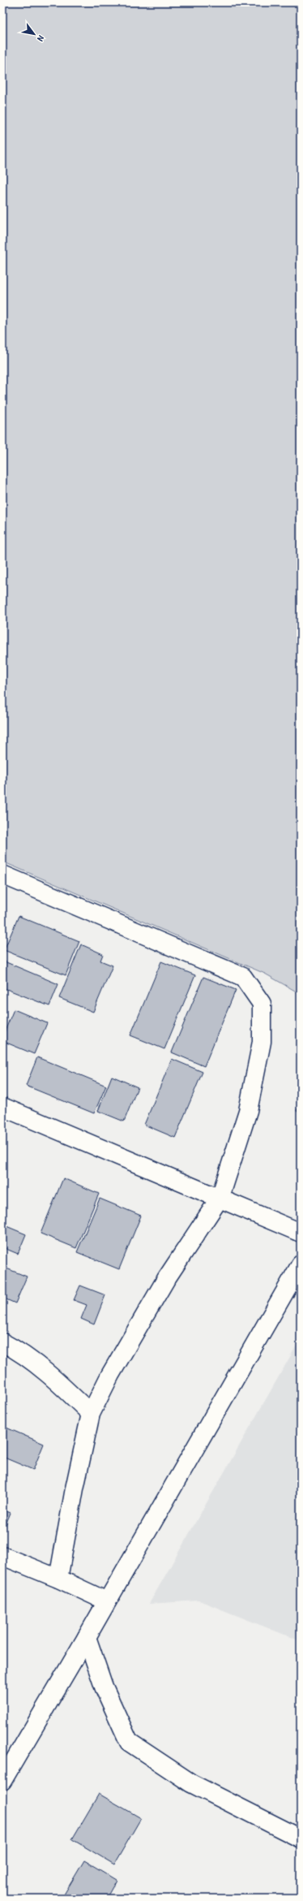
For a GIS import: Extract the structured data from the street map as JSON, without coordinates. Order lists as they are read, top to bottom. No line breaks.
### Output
{"north":"bottom right"}
